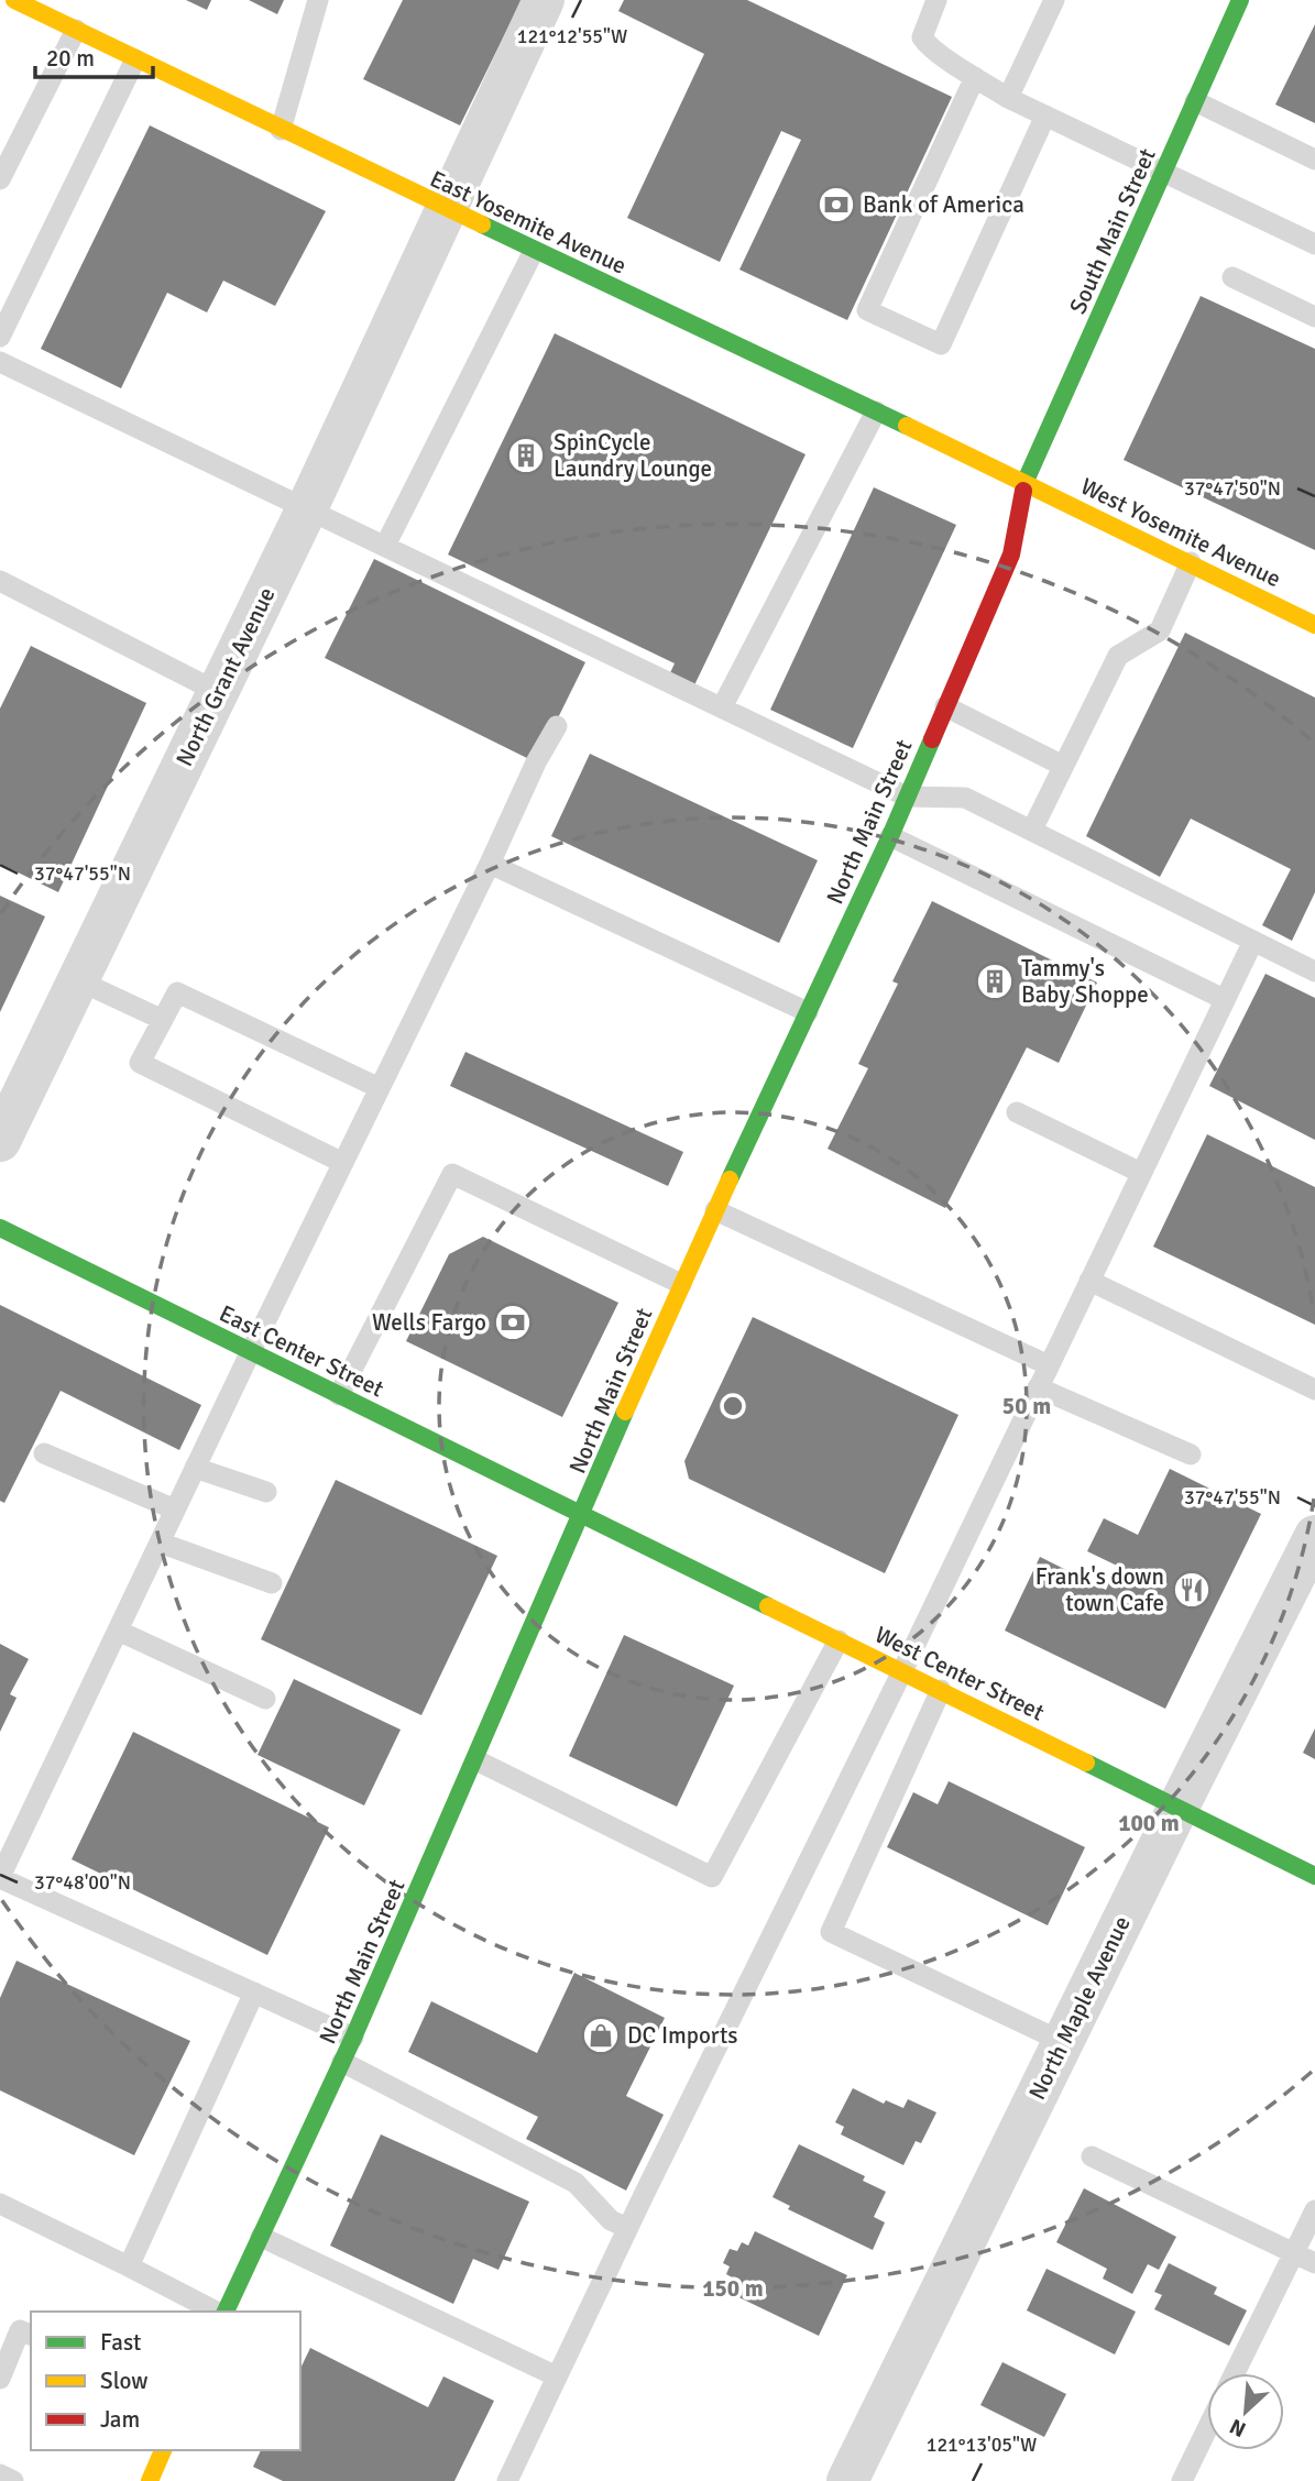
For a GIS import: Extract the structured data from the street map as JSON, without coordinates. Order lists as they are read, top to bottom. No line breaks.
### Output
{"streets":{"main road":["East Yosemite Avenue","South Main Street","West Yosemite Avenue","North Main Street","East Center Street","West Center Street"],"street":["North Grant Avenue","North Maple Avenue"]},"crossings":[["East Yosemite Avenue","South Main Street"],["East Yosemite Avenue","West Yosemite Avenue"],["East Yosemite Avenue","North Grant Avenue"],["East Yosemite Avenue","North Main Street"],["South Main Street","West Yosemite Avenue"],["South Main Street","North Main Street"],["West Yosemite Avenue","North Main Street"],["North Main Street","East Center Street"],["North Main Street","West Center Street"],["East Center Street","West Center Street"],["West Center Street","North Maple Avenue"]],"places":{"bank":["Bank of America","Wells Fargo"],"building":["SpinCycle Laundry Lounge","Tammy's Baby Shoppe"],"restaurant":["Frank's down town Cafe"],"shop":["DC Imports"]},"legend":["Fast","Slow","Jam"],"scale_bar":"20 m","north":"bottom left","coordinates":["121°12'55\"W","37°47'50\"N","37°47'55\"N","37°48'00\"N","121°13'05\"W"],"rings":["50 m","100 m","150 m"]}
